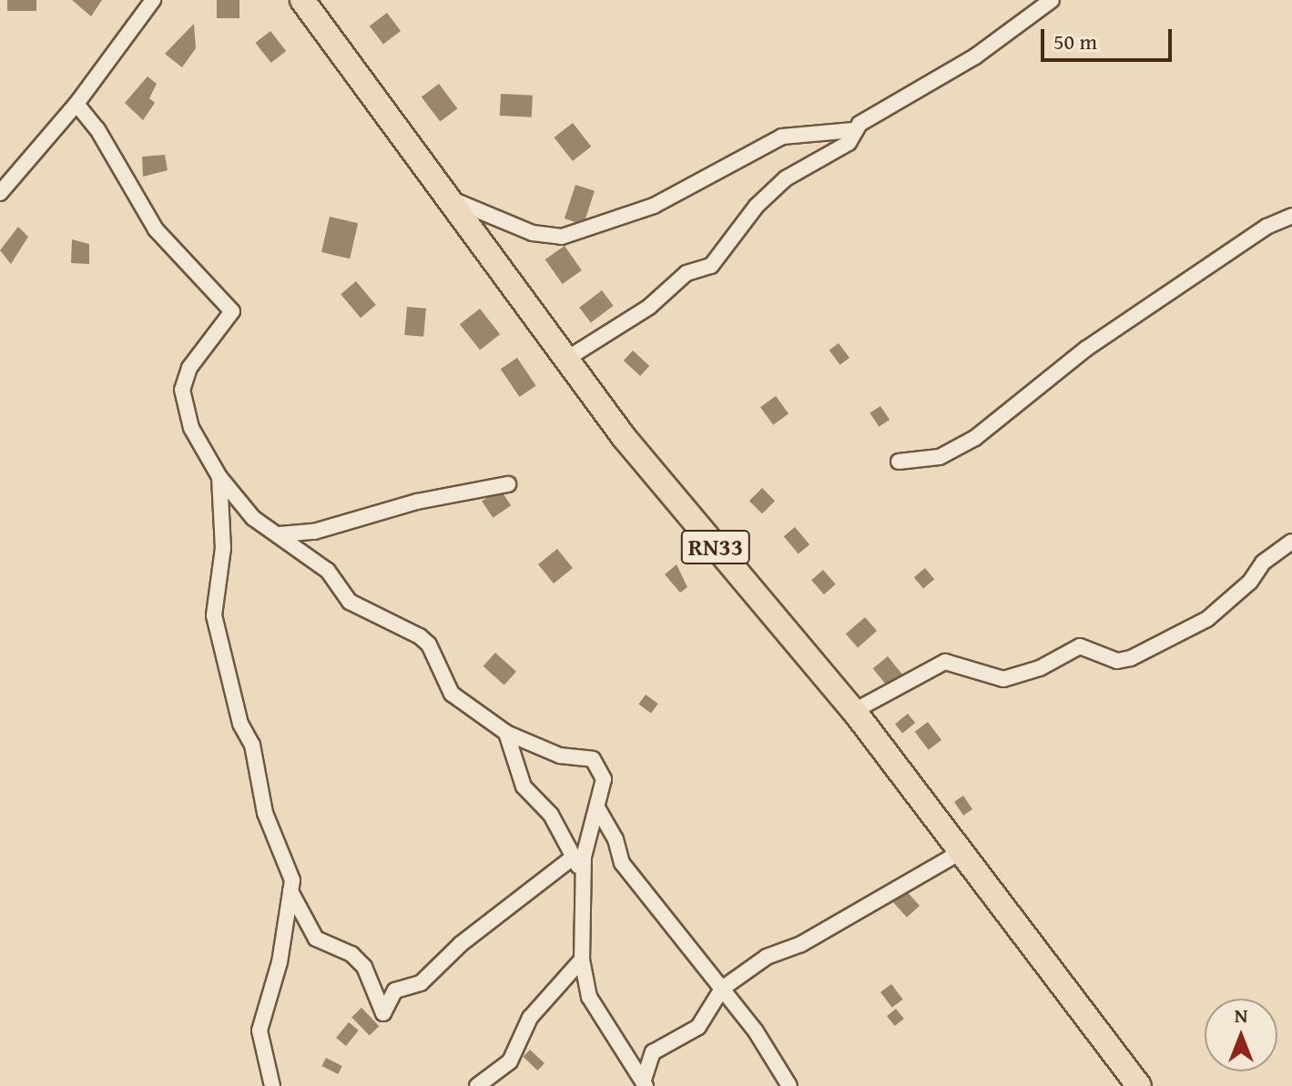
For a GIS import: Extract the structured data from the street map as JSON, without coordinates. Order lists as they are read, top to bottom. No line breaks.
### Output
{"streets":{"main road":["RN33"]},"scale_bar":"50 m","north":"top"}
